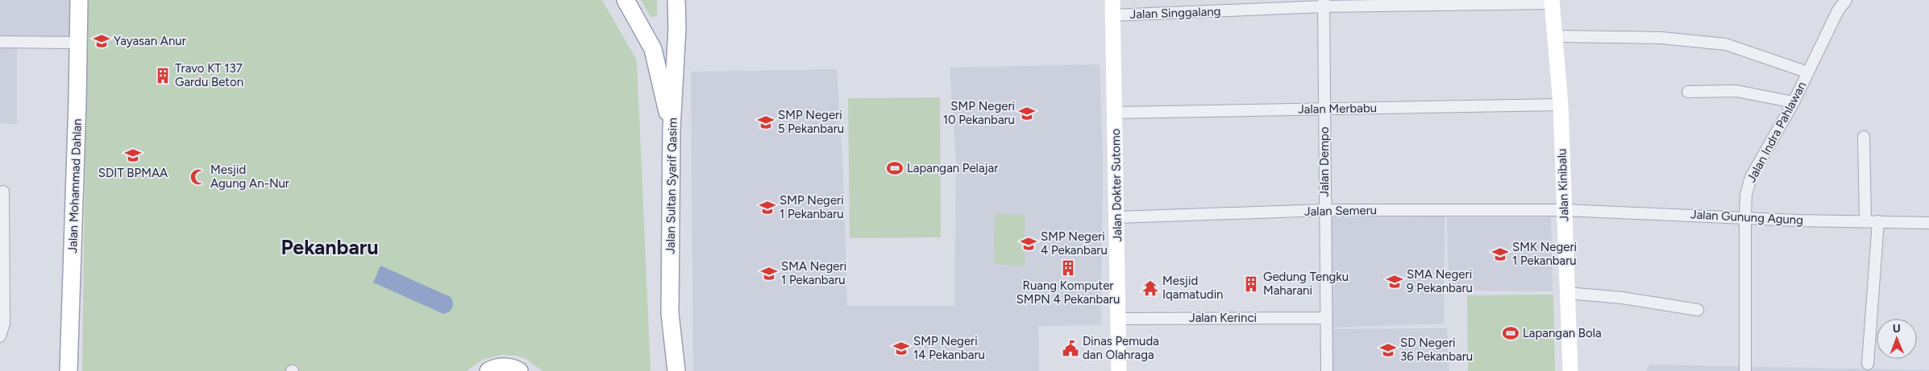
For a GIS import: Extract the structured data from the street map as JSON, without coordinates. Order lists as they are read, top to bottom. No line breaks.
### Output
{"streets":{"main road":["Jalan Dokter Sutomo","Jalan Kinibalu","Jalan Mohammad Dahlan","Jalan Sultan Syarif Qasim"],"street":["Jalan Singgalang","Jalan Merbabu","Jalan Indra Pahlawan","Jalan Dempo","Jalan Semeru","Jalan Gunung Agung","Jalan Kerinci"]},"crossings":[["Jalan Singgalang","Jalan Dempo"],["Jalan Singgalang","Jalan Dokter Sutomo"],["Jalan Singgalang","Jalan Kinibalu"],["Jalan Merbabu","Jalan Dempo"],["Jalan Merbabu","Jalan Dokter Sutomo"],["Jalan Merbabu","Jalan Kinibalu"],["Jalan Indra Pahlawan","Jalan Gunung Agung"],["Jalan Dempo","Jalan Semeru"],["Jalan Dempo","Jalan Kerinci"],["Jalan Dokter Sutomo","Jalan Semeru"],["Jalan Dokter Sutomo","Jalan Kerinci"],["Jalan Kinibalu","Jalan Semeru"],["Jalan Kinibalu","Jalan Gunung Agung"],["Jalan Semeru","Jalan Gunung Agung"]],"districts":["Pekanbaru"],"places":{"school or university":["Yayasan Anur","SMP Negeri 10 Pekanbaru","SMP Negeri 5 Pekanbaru","SDIT BPMAA","SMP Negeri 1 Pekanbaru","SMP Negeri 4 Pekanbaru","SMK Negeri 1 Pekanbaru","SMA Negeri 1 Pekanbaru","SMA Negeri 9 Pekanbaru","SMP Negeri 14 Pekanbaru","SD Negeri 36 Pekanbaru"],"building":["Travo KT 137 Gardu Beton","Ruang Komputer SMPN 4 Pekanbaru","Gedung Tengku Maharani"],"sports":["Lapangan Pelajar","Lapangan Bola"],"mosque":["Mesjid Agung An-Nur"],"temple":["Mesjid Iqamatudin"],"public building":["Dinas Pemuda dan Olahraga"]},"north":"top"}
